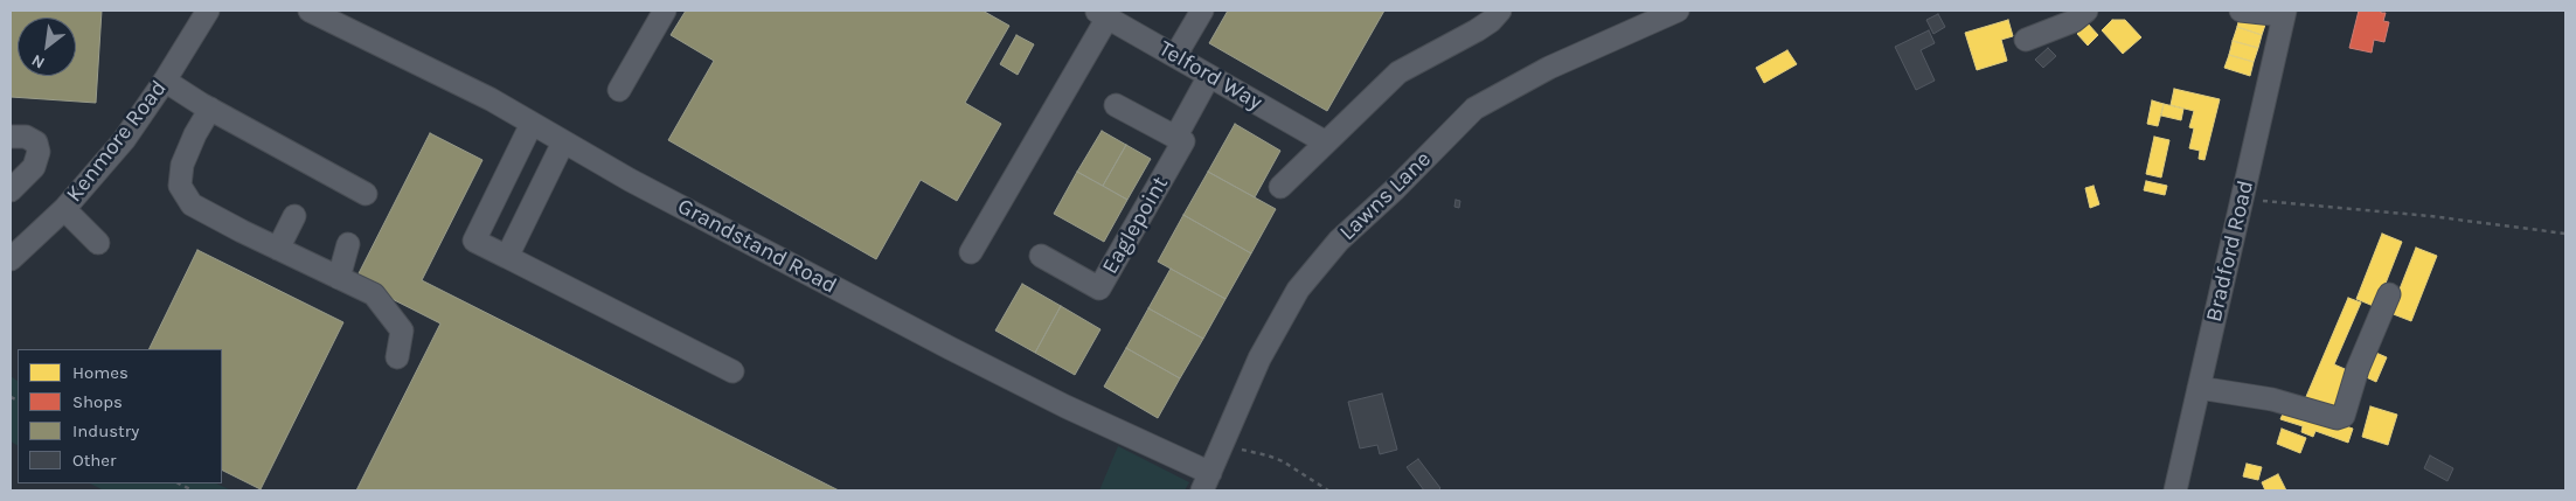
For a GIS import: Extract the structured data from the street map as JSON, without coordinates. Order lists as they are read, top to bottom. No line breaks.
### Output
{"streets":{"street":["Telford Way","Kenmore Road","Lawns Lane","Eaglepoint","Grandstand Road","Bradford Road"]},"crossings":[["Telford Way","Eaglepoint"],["Lawns Lane","Grandstand Road"]],"legend":["Homes","Shops","Industry","Other"],"north":"bottom left"}
